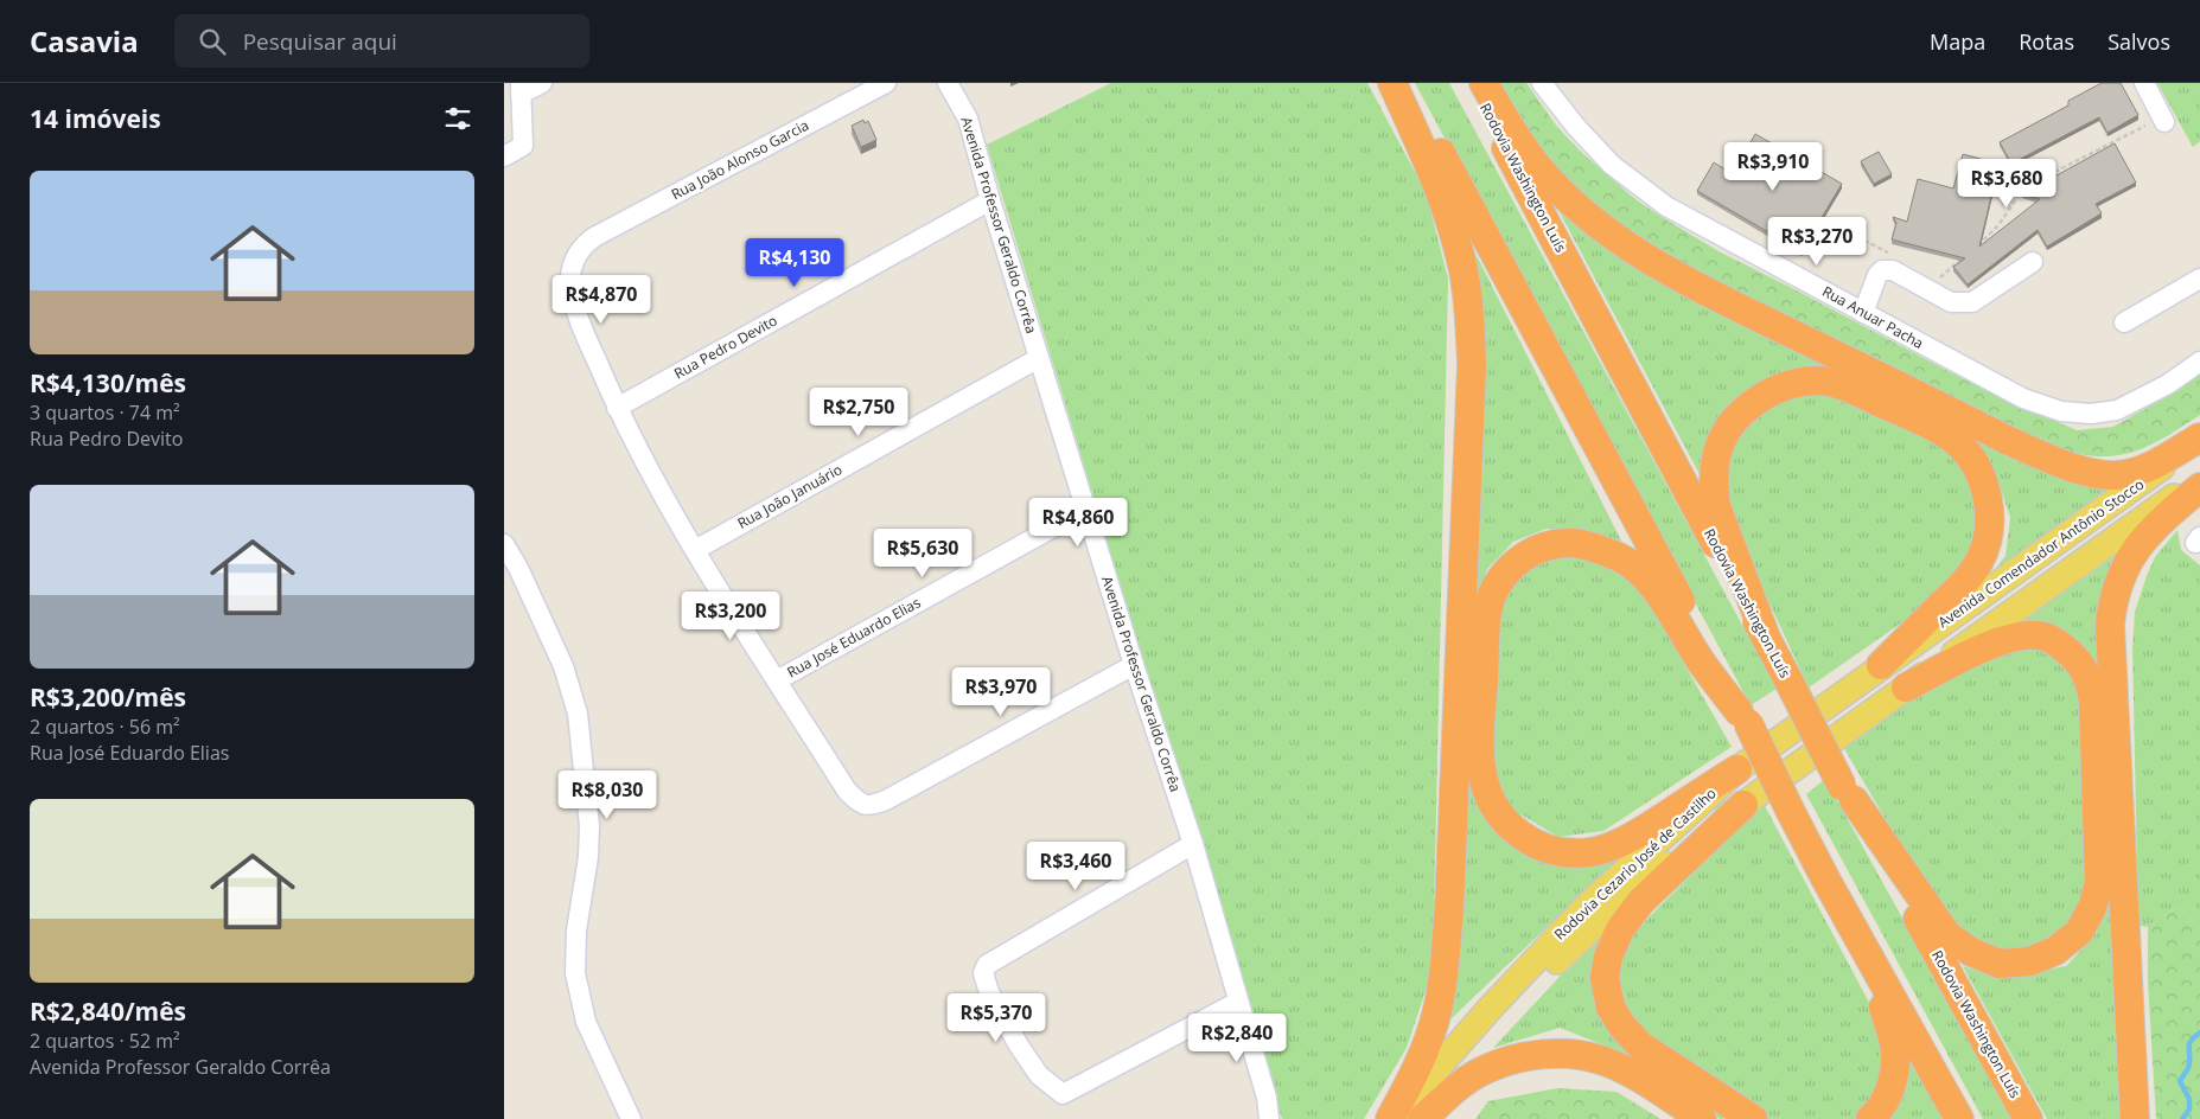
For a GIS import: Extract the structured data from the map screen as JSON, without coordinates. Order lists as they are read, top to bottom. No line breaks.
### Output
{"streets":{"highway":["Rodovia Washington Luís"],"main road":["Avenida Comendador Antônio Stocco","Rodovia Cezario José de Castilho"],"street":["Rua João Alonso Garcia","Avenida Professor Geraldo Corrêa","Rua Anuar Pacha","Rua Pedro Devito","Rua João Januário","Rua José Eduardo Elias"]},"crossings":[["Rua João Alonso Garcia","Rua Pedro Devito"],["Avenida Professor Geraldo Corrêa","Rua Pedro Devito"],["Avenida Professor Geraldo Corrêa","Rua João Januário"],["Avenida Professor Geraldo Corrêa","Rua José Eduardo Elias"],["Avenida Comendador Antônio Stocco","Rodovia Cezario José de Castilho"]],"page":{"header":"Casavia","search":"Pesquisar aqui","nav":["Mapa","Rotas","Salvos"],"heading":"14 imóveis","price":["R$3,910","R$3,680","R$3,270","R$4,130","R$4,870","R$2,750","R$4,860","R$5,630","R$3,200","R$3,970","R$8,030","R$3,460","R$5,370","R$2,840"],"list":[{"name":"R$4,130/mês","note":"3 quartos · 74 m² · Rua Pedro Devito"},{"name":"R$3,200/mês","note":"2 quartos · 56 m² · Rua José Eduardo Elias"},{"name":"R$2,840/mês","note":"2 quartos · 52 m² · Avenida Professor Geraldo Corrêa"}]}}
